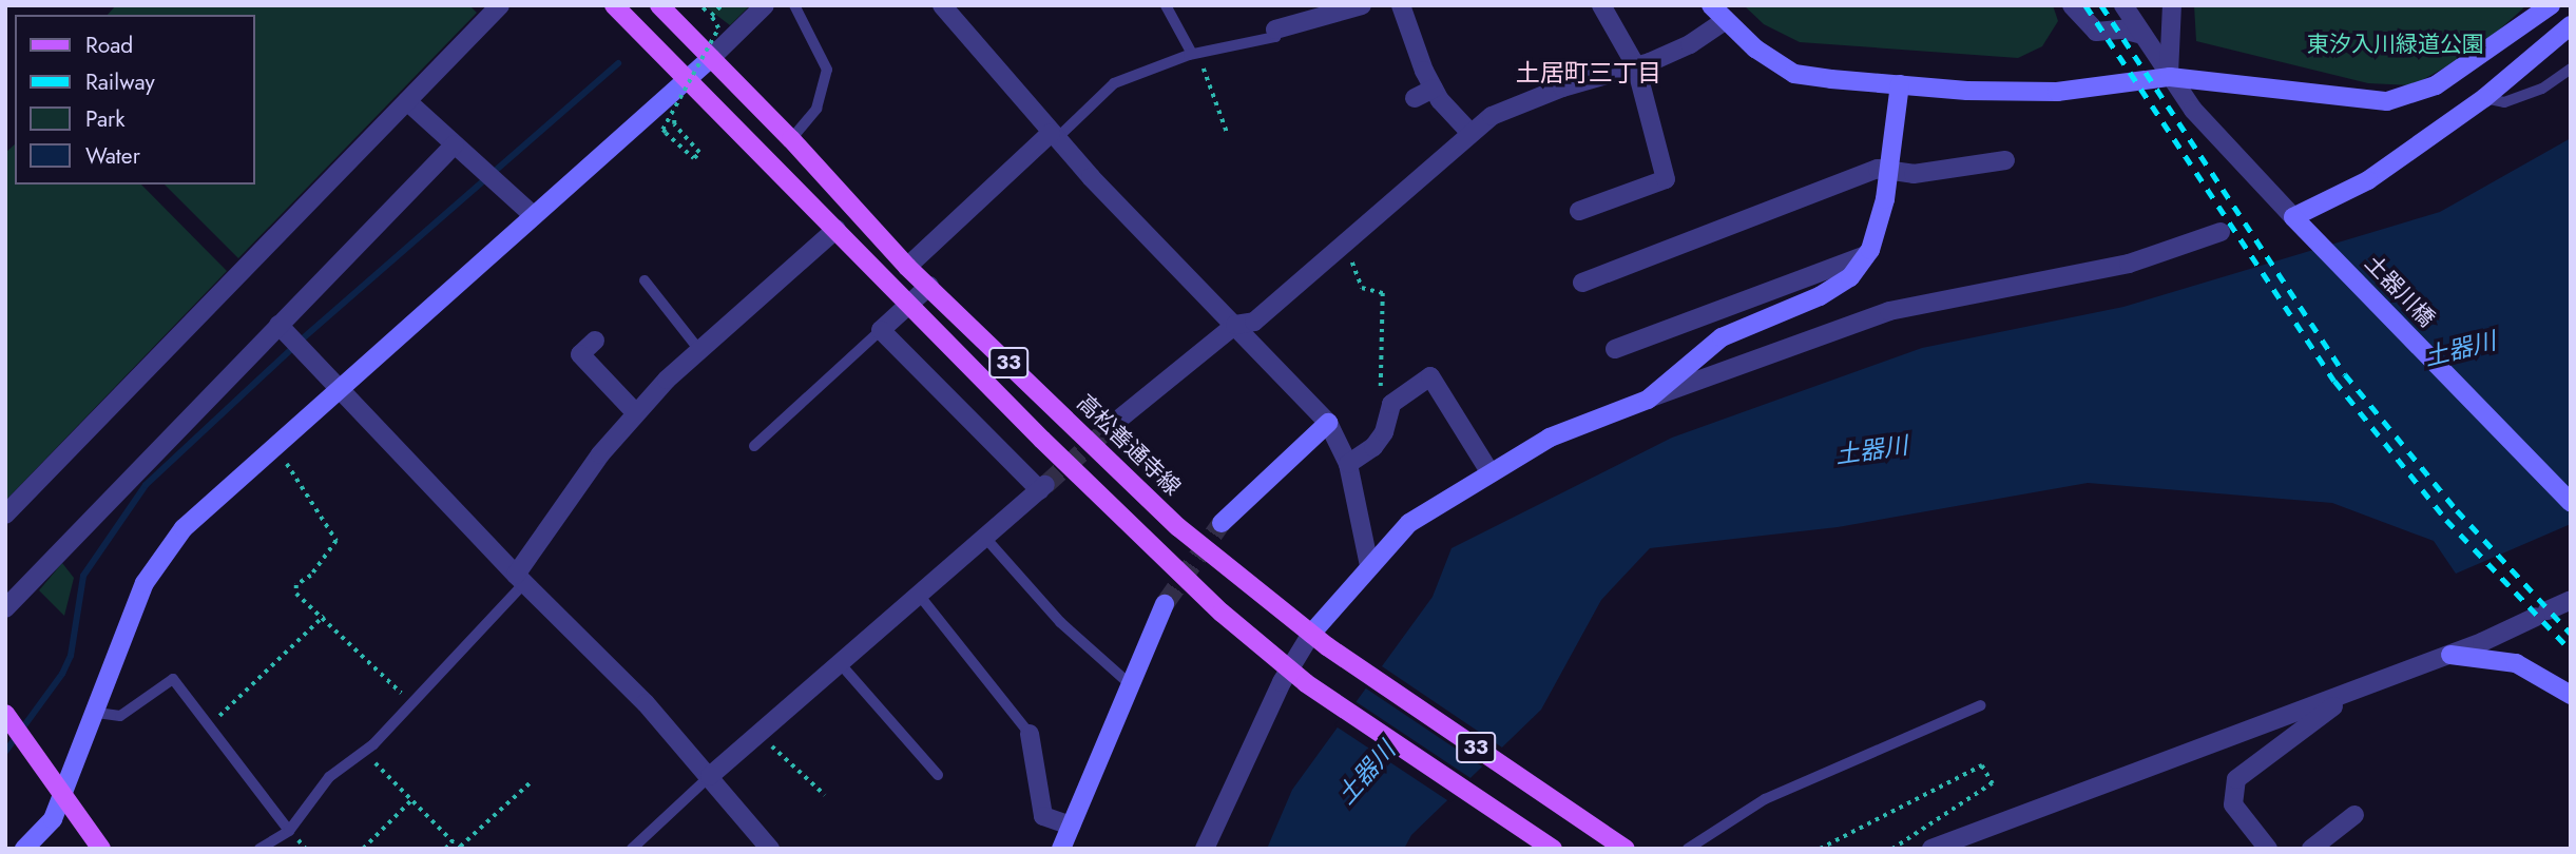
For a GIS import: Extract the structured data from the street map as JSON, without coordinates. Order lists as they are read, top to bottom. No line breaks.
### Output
{"streets":{"main road":["33","高松善通寺線"],"street":["土器川橋"]},"districts":["土居町三丁目"],"water":["土器川"],"parks":["東汐入川緑道公園"],"legend":["Road","Railway","Park","Water"]}
